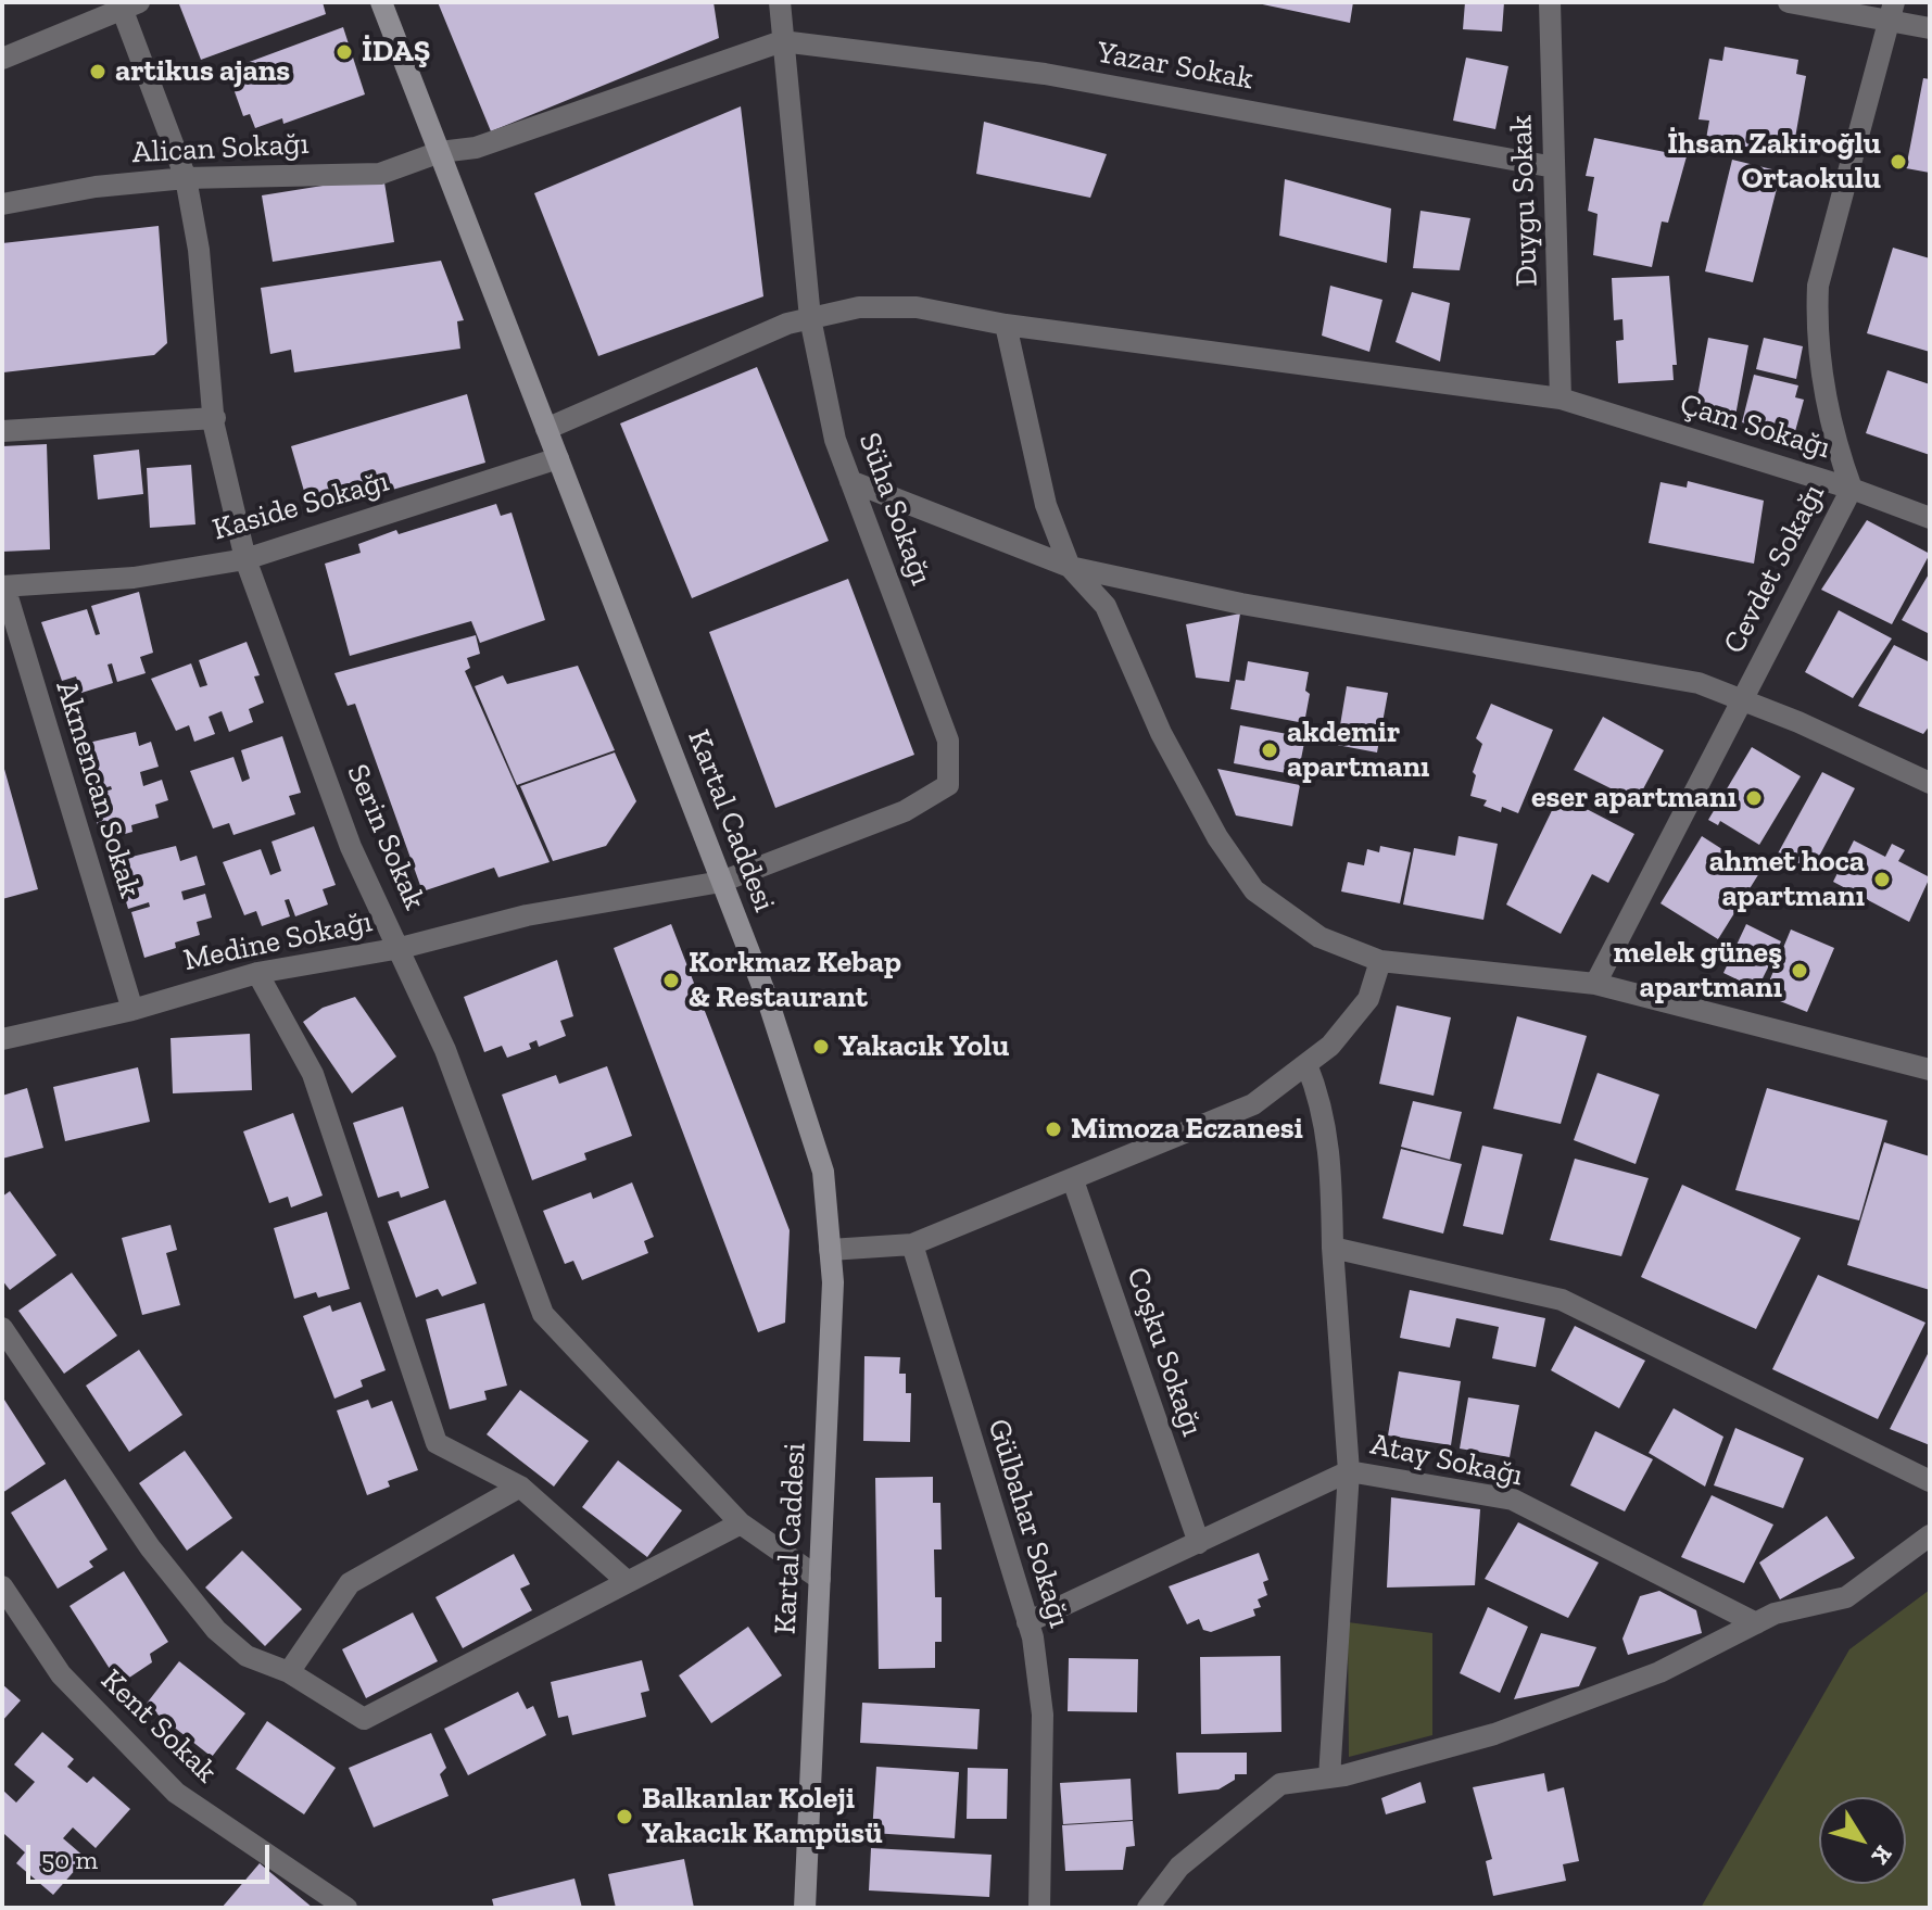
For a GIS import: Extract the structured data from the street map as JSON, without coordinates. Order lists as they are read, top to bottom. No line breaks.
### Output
{"streets":{"main road":["Kartal Caddesi"],"street":["Yazar Sokak","Alican Sokağı","Duygu Sokak","Çam Sokağı","Kaside Sokağı","Süha Sokağı","Cevdet Sokağı","Akmencan Sokak","Serin Sokak","Medine Sokağı","Coşku Sokağı","Atay Sokağı","Gülbahar Sokağı","Kent Sokak"]},"crossings":[["Yazar Sokak","Alican Sokağı"],["Yazar Sokak","Duygu Sokak"],["Yazar Sokak","Süha Sokağı"],["Alican Sokağı","Süha Sokağı"],["Alican Sokağı","Kartal Caddesi"],["Alican Sokağı","Serin Sokak"],["Duygu Sokak","Çam Sokağı"],["Çam Sokağı","Süha Sokağı"],["Çam Sokağı","Cevdet Sokağı"],["Çam Sokağı","Kartal Caddesi"],["Kaside Sokağı","Akmencan Sokak"],["Kaside Sokağı","Kartal Caddesi"],["Kaside Sokağı","Serin Sokak"],["Süha Sokağı","Kartal Caddesi"],["Süha Sokağı","Medine Sokağı"],["Akmencan Sokak","Medine Sokağı"],["Kartal Caddesi","Serin Sokak"],["Kartal Caddesi","Medine Sokağı"],["Serin Sokak","Medine Sokağı"],["Coşku Sokağı","Atay Sokağı"],["Atay Sokağı","Gülbahar Sokağı"]],"places":["İDAŞ","artikus ajans","İhsan Zakiroğlu Ortaokulu","akdemir apartmanı","eser apartmanı","ahmet hoca apartmanı","melek güneş apartmanı","Korkmaz Kebap & Restaurant","Yakacık Yolu","Mimoza Eczanesi","Balkanlar Koleji Yakacık Kampüsü"],"scale_bar":"50 m","north":"bottom right"}
